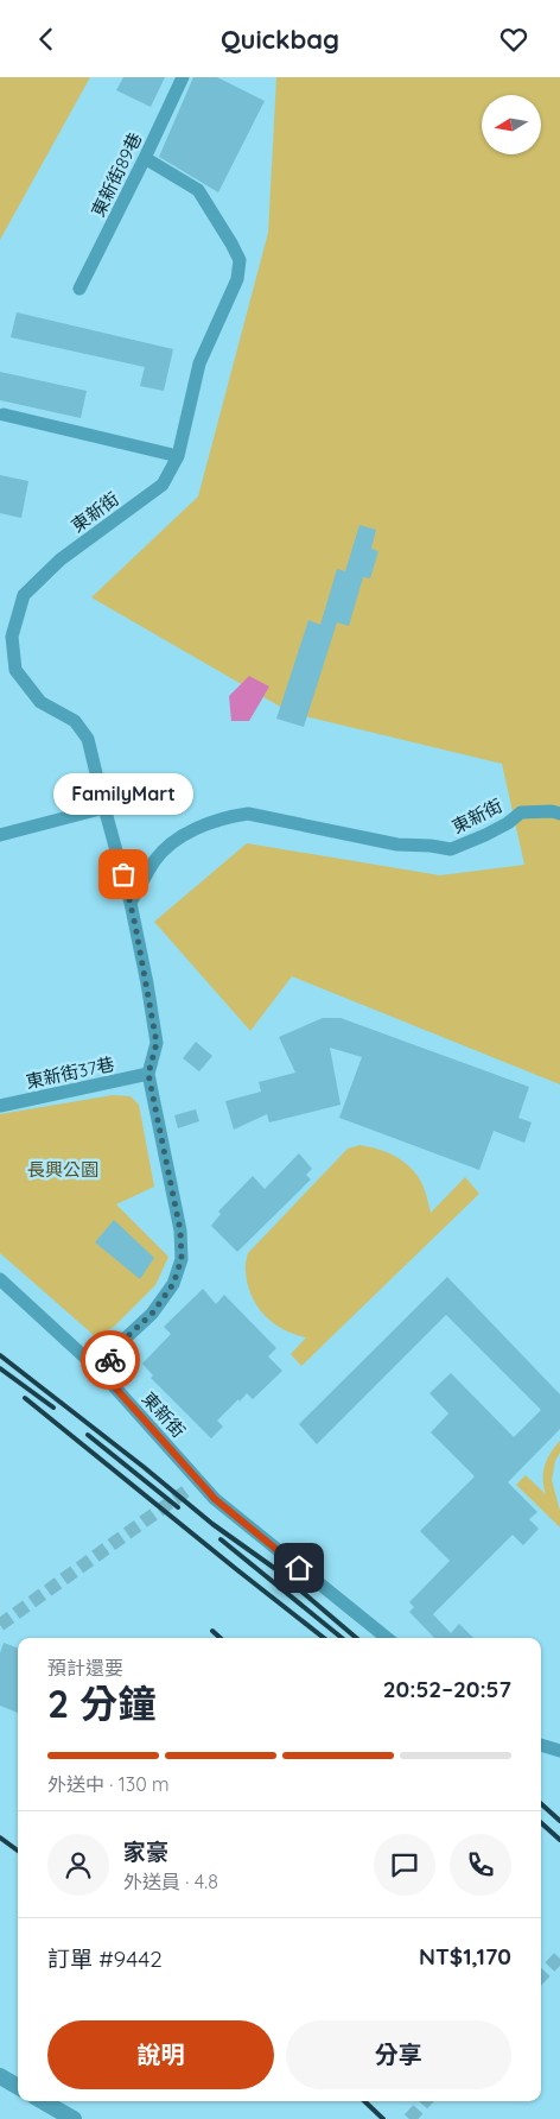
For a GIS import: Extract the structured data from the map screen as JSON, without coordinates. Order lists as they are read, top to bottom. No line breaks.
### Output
{"streets":{"street":["東新街89巷","東新街","東新街37巷"]},"crossings":[["東新街89巷","東新街"],["東新街","東新街37巷"]],"parks":["長興公園"],"places":["FamilyMart"],"north":"left","page":{"header":"Quickbag","bubble":"FamilyMart","heading":["2 分鐘","預計還要","20:52–20:57"],"panel":["家豪","外送員 · 4.8","訂單 #9442","NT$1,170"],"bar":"外送中 · 130 m","buttons":["說明","分享"]}}
